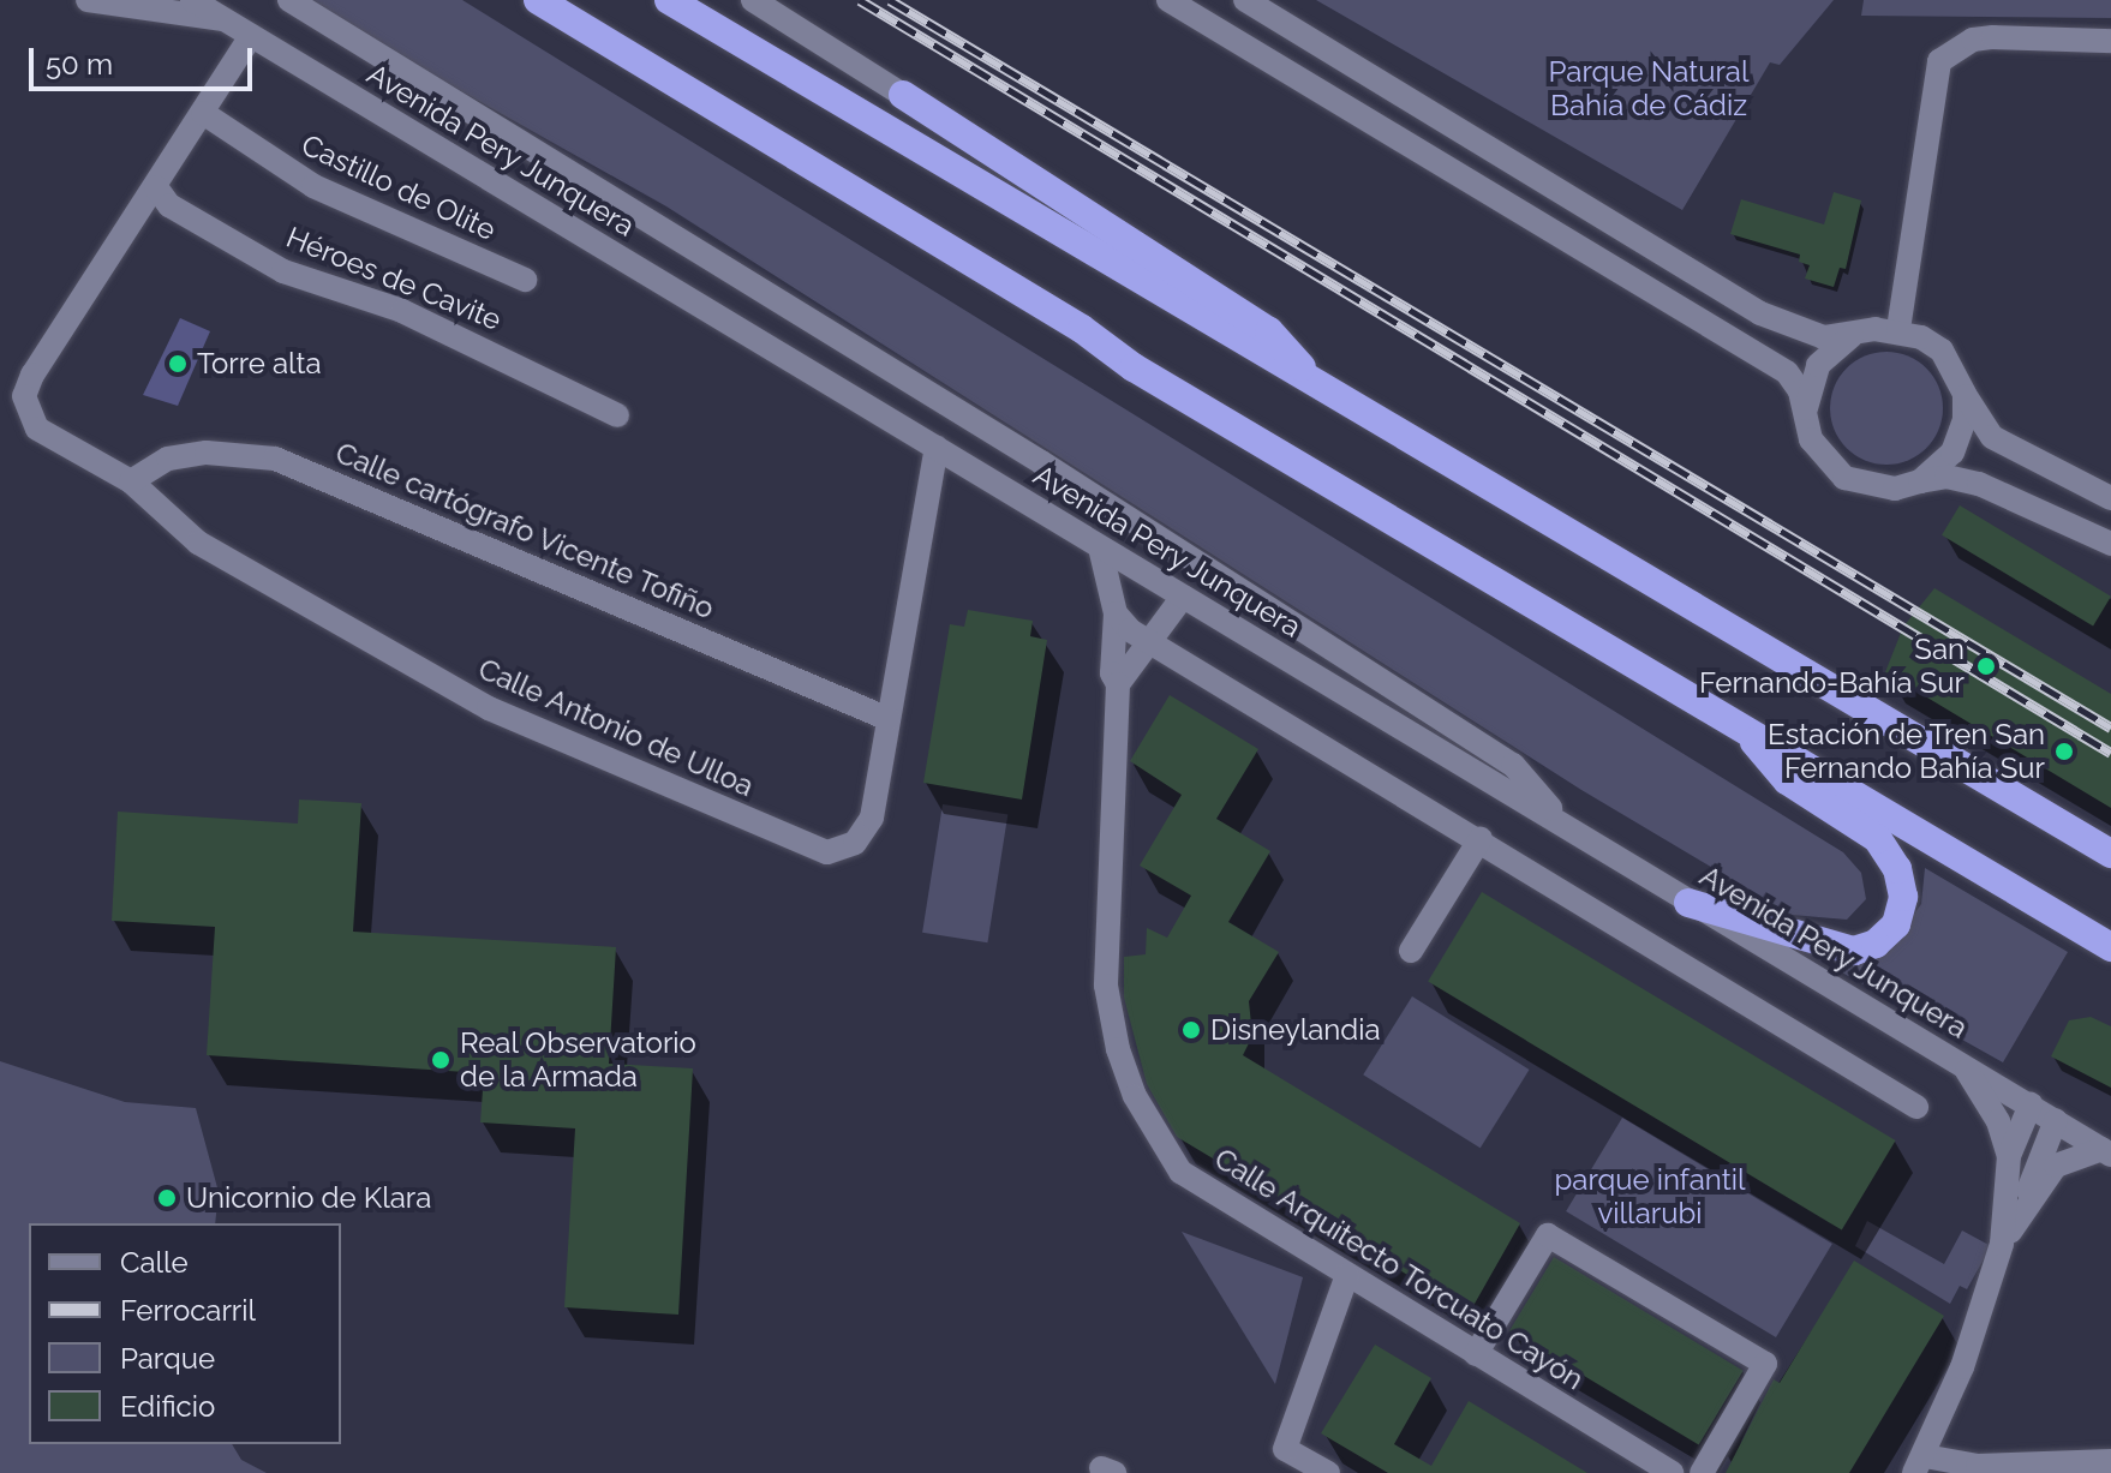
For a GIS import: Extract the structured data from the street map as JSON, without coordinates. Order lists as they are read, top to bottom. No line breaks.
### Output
{"streets":{"street":["Avenida Pery Junquera","Castillo de Olite","Héroes de Cavite","Calle cartógrafo Vicente Tofiño","Calle Antonio de Ulloa","Calle Arquitecto Torcuato Cayón"]},"crossings":[["Avenida Pery Junquera","Calle Antonio de Ulloa"],["Avenida Pery Junquera","Calle Arquitecto Torcuato Cayón"],["Héroes de Cavite","Calle Antonio de Ulloa"],["Calle cartógrafo Vicente Tofiño","Calle Antonio de Ulloa"]],"parks":["Parque Natural Bahía de Cádiz","parque infantil villarubi"],"places":["Torre alta","San Fernando-Bahía Sur","Estación de Tren San Fernando Bahía Sur","Disneylandia","Real Observatorio de la Armada","Unicornio de Klara"],"legend":["Calle","Ferrocarril","Parque","Edificio"],"scale_bar":"50 m"}
